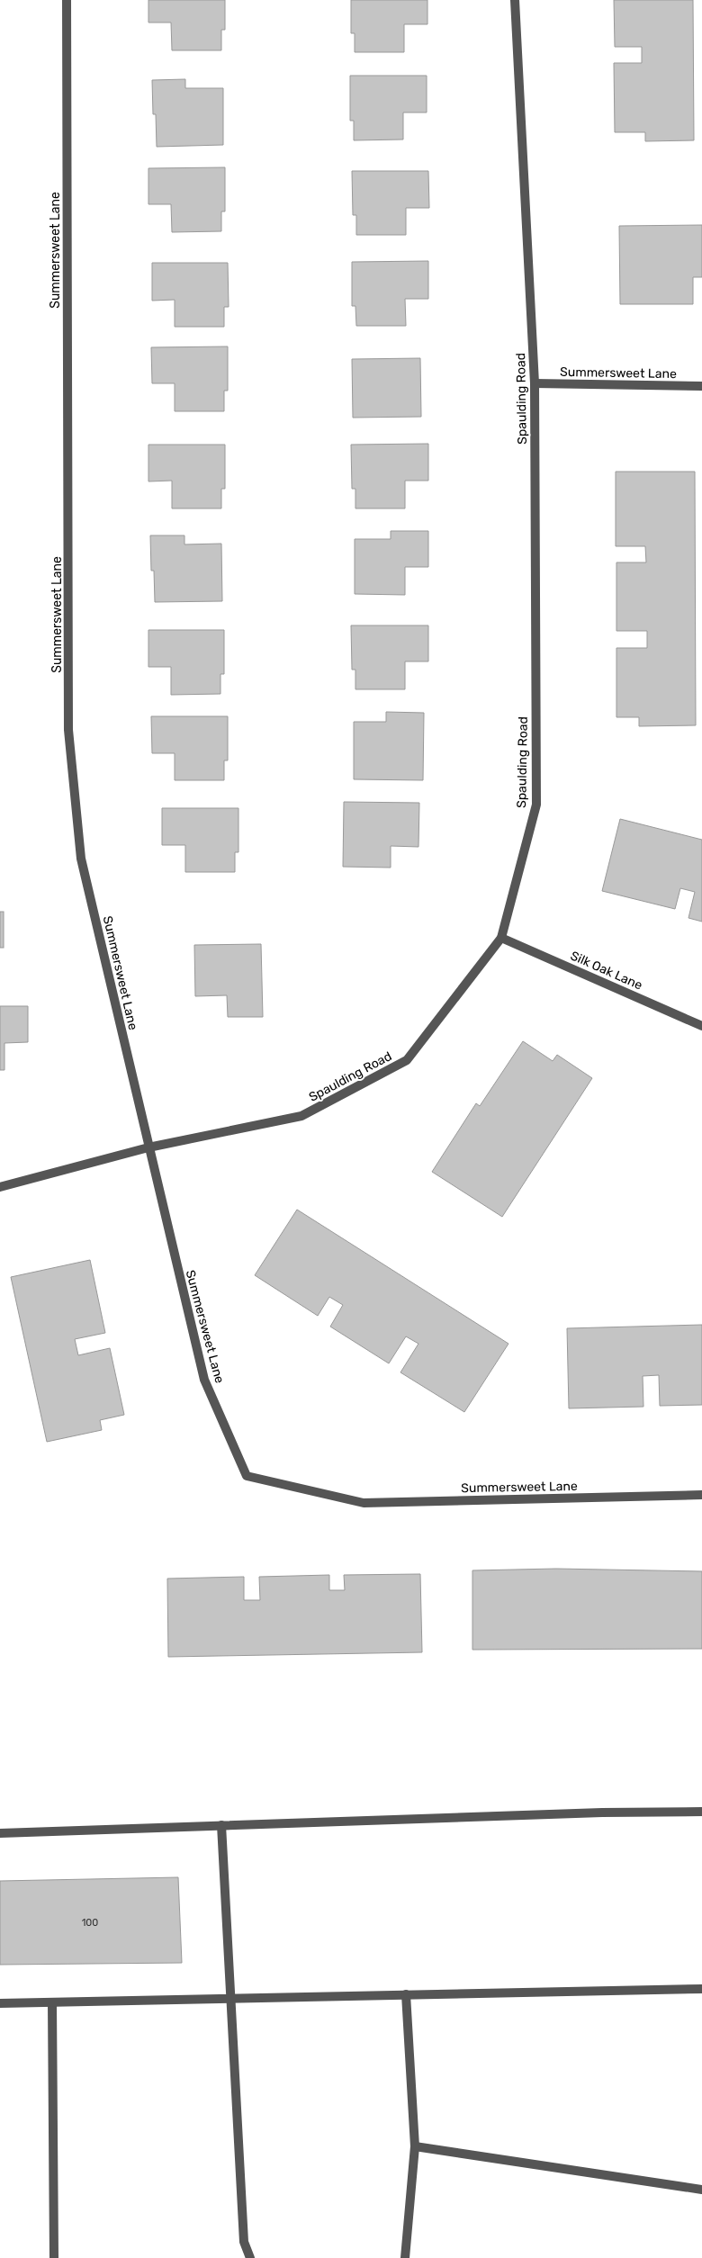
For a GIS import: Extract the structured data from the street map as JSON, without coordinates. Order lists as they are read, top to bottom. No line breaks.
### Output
{"streets":{"street":["Summersweet Lane","Spaulding Road","Silk Oak Lane"]},"crossings":[["Summersweet Lane","Spaulding Road"],["Spaulding Road","Silk Oak Lane"]],"house_numbers":["100"]}
